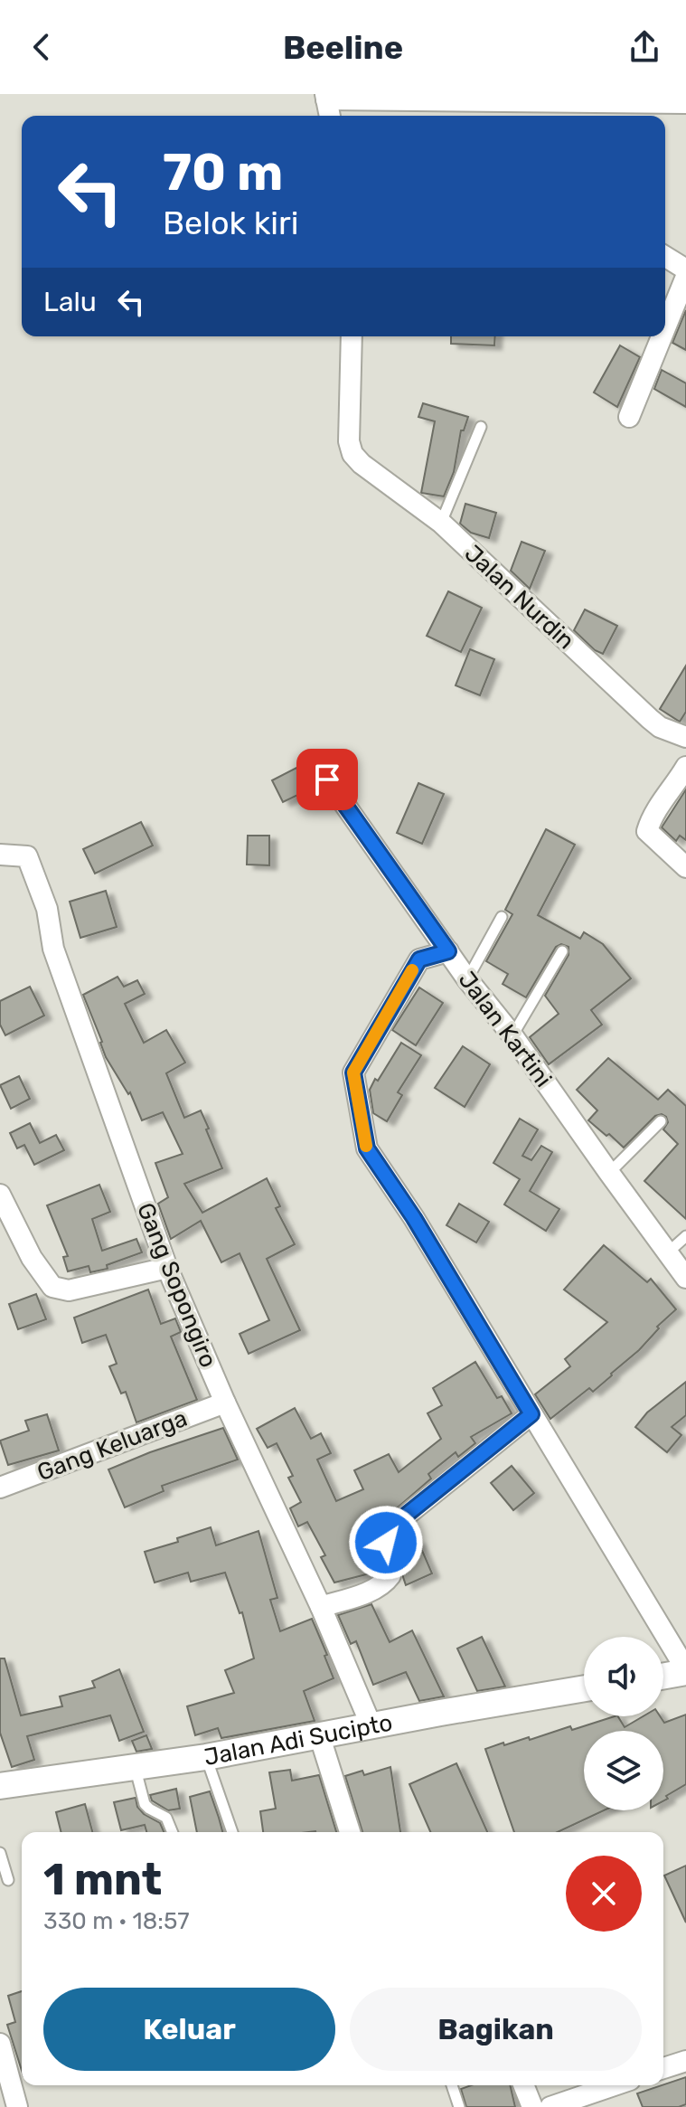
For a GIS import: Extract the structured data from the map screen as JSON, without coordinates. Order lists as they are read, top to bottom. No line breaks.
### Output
{"streets":{"street":["Jalan Nurdin","Jalan Kartini","Gang Sopongiro","Gang Keluarga","Jalan Adi Sucipto"]},"crossings":[["Gang Sopongiro","Gang Keluarga"],["Gang Sopongiro","Jalan Adi Sucipto"]],"page":{"header":"Beeline","turn":["70 m","Belok kiri"],"then":"Lalu","heading":["1 mnt","330 m · 18:57"],"buttons":["Keluar","Bagikan"]}}
